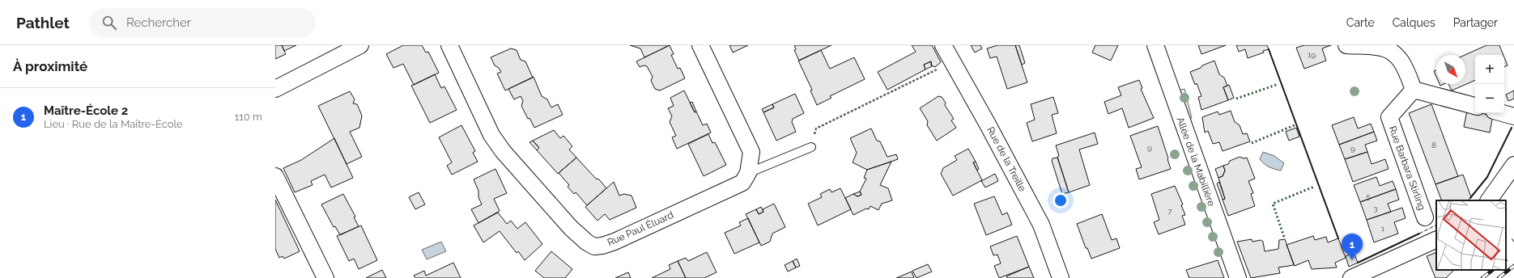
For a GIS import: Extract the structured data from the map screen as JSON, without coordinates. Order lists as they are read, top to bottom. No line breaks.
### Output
{"streets":{"street":["Rue de la Treille","Allée de la Mabillière","Rue Barbara Stirling","Rue Paul Éluard"]},"house_numbers":["19","8","9","9","5","3","7","1"],"north":"bottom right","page":{"header":"Pathlet","search":"Rechercher","nav":["Carte","Calques","Partager"],"heading":"À proximité","map_buttons":["+","−"],"list":[{"mark":"1","name":"Maître-École 2","note":"Lieu · Rue de la Maître-École","value":"110 m"}],"pins":"1"}}
